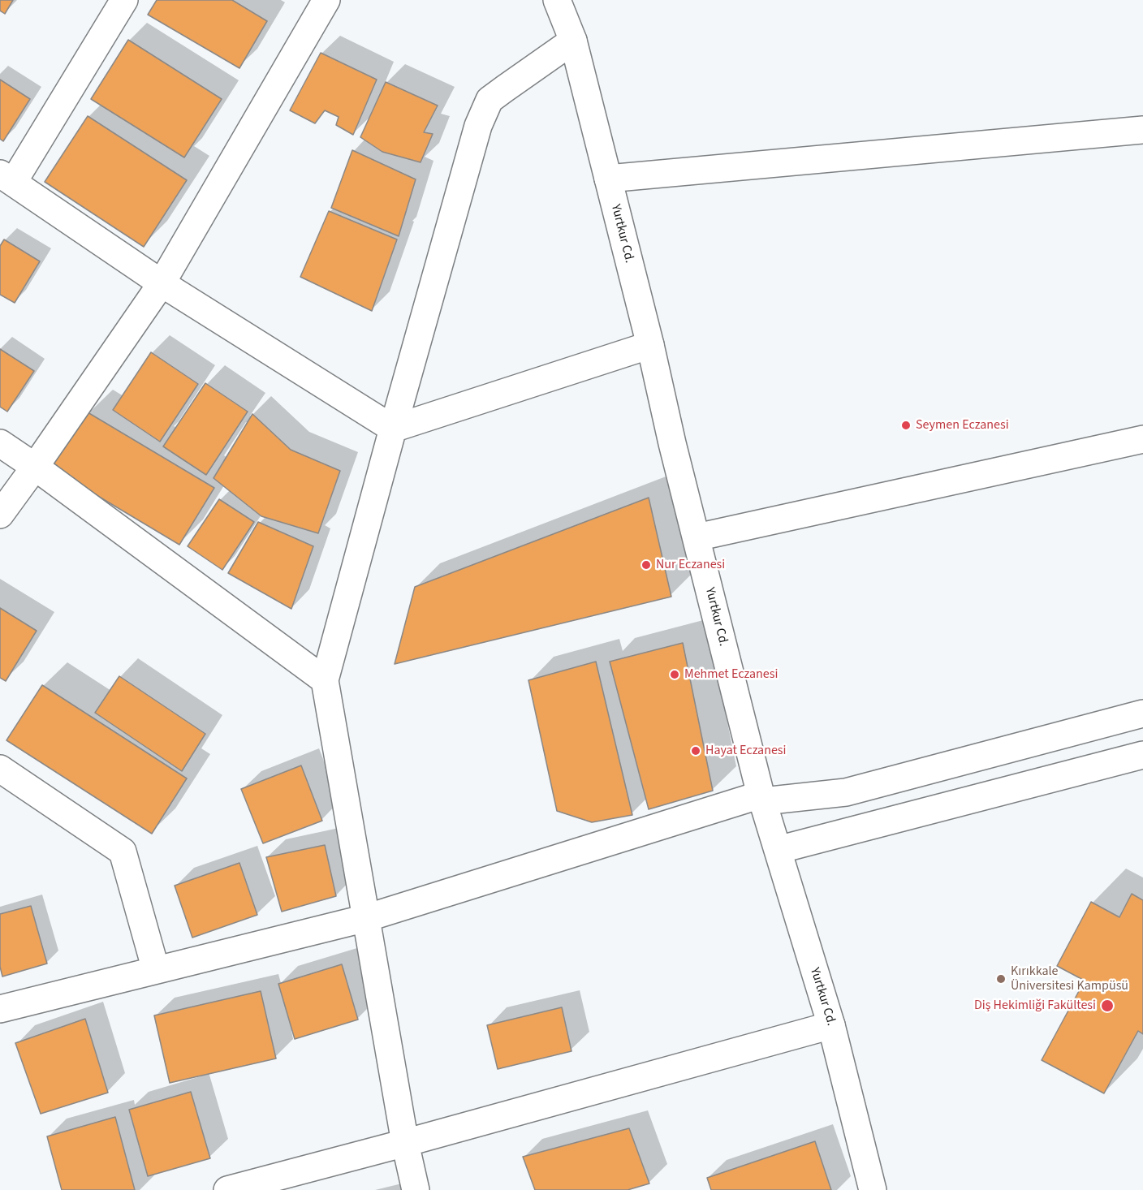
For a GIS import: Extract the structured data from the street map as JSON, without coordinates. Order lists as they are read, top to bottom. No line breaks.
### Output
{"streets":{"street":["Yurtkur Cd."]},"places":["Seymen Eczanesi","Nur Eczanesi","Mehmet Eczanesi","Hayat Eczanesi","Kırıkkale Üniversitesi Kampüsü","Diş Hekimliği Fakültesi"]}
